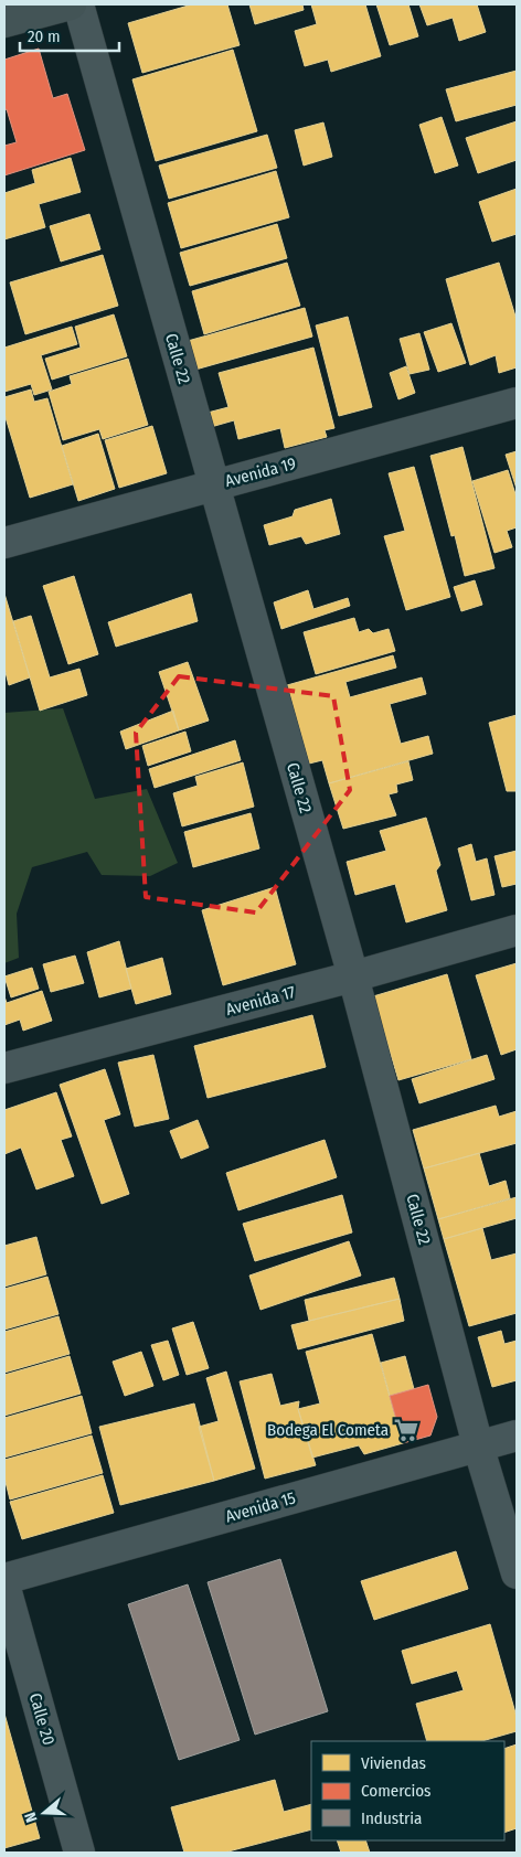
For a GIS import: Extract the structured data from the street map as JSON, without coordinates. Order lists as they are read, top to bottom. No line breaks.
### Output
{"streets":{"street":["Calle 22","Avenida 19","Avenida 17","Avenida 15","Calle 20"]},"crossings":[["Calle 22","Avenida 19"],["Calle 22","Avenida 17"],["Calle 22","Avenida 15"]],"places":{"supermarket":["Bodega El Cometa"]},"legend":["Viviendas","Comercios","Industria"],"scale_bar":"20 m","north":"left"}
